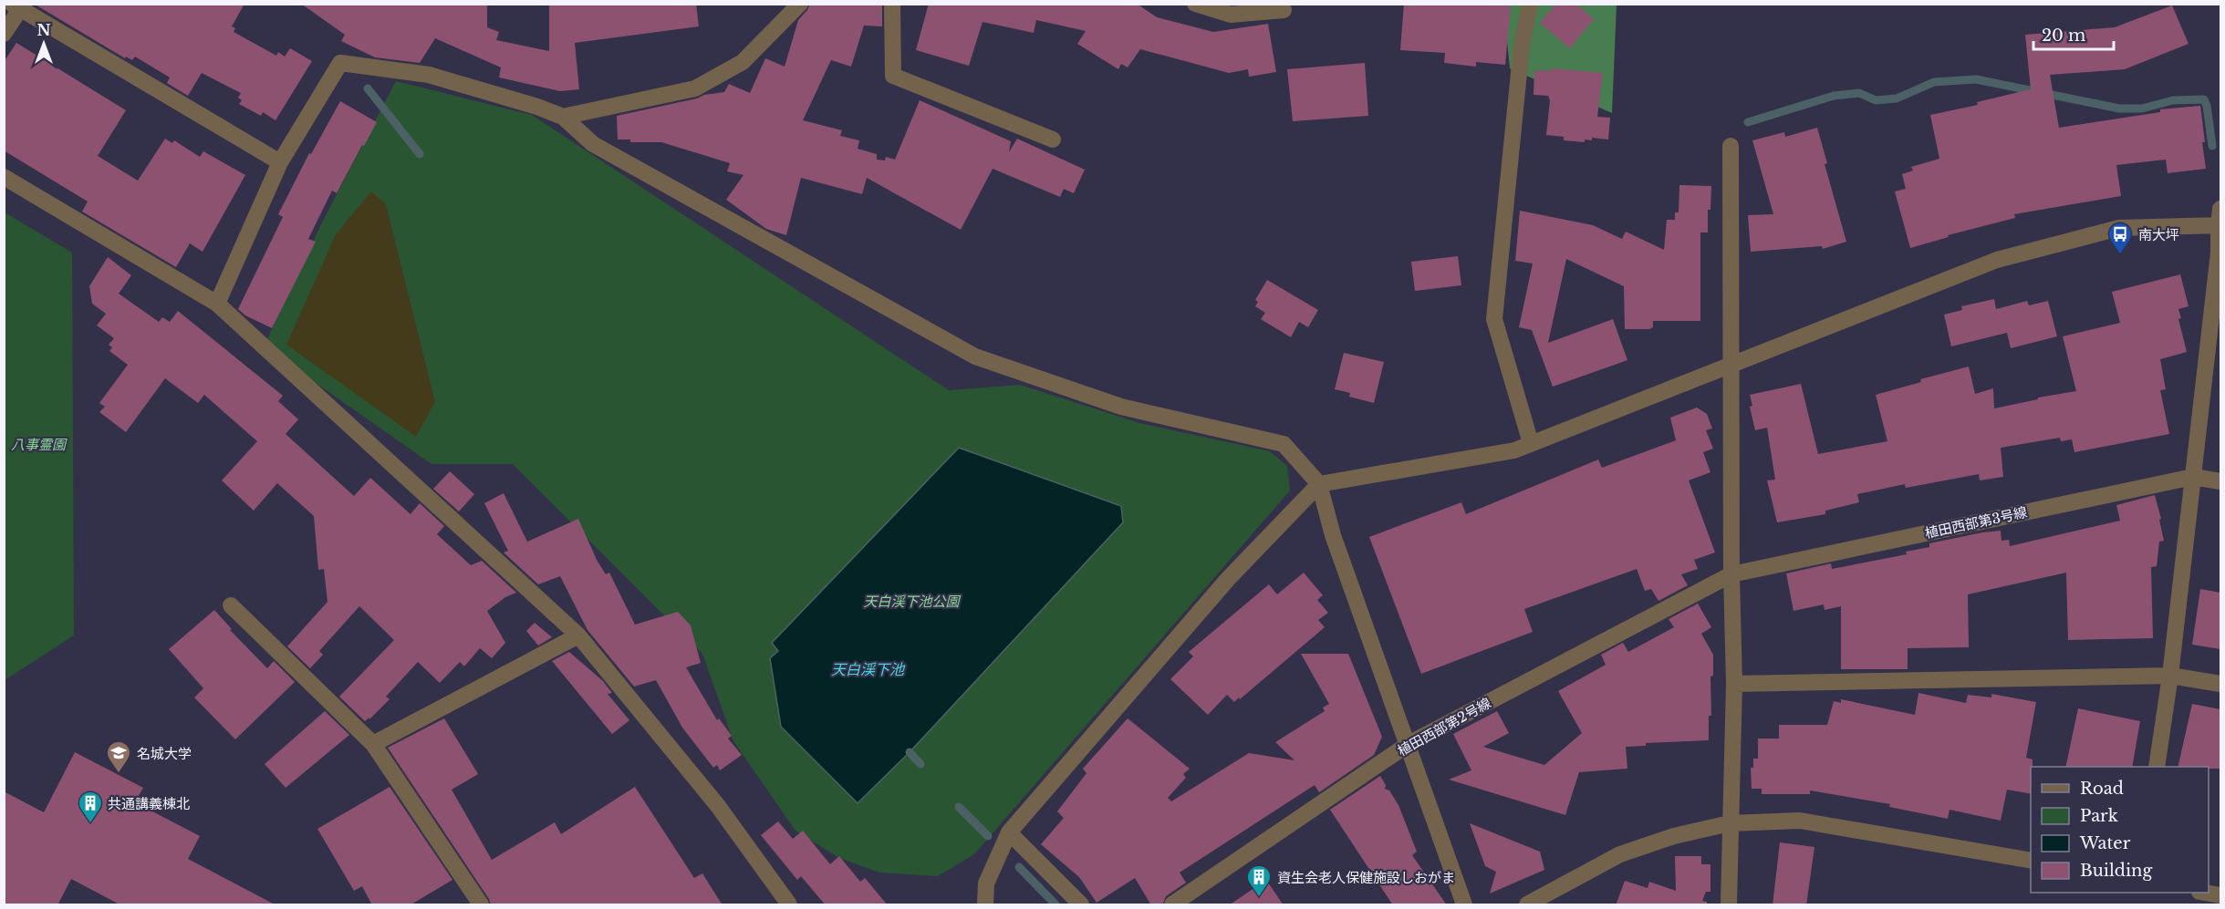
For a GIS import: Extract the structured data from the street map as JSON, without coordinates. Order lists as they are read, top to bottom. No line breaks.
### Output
{"streets":{"street":["植田西部第3号線","植田西部第2号線"]},"crossings":[["植田西部第3号線","植田西部第2号線"]],"water":["天白渓下池"],"parks":["八事霊園","天白渓下池公園"],"places":{"bus stop":["南大坪"],"school or university":["名城大学"],"building":["共通講義棟北","資生会老人保健施設しおがま"]},"legend":["Road","Park","Water","Building"],"scale_bar":"20 m","north":"top"}
